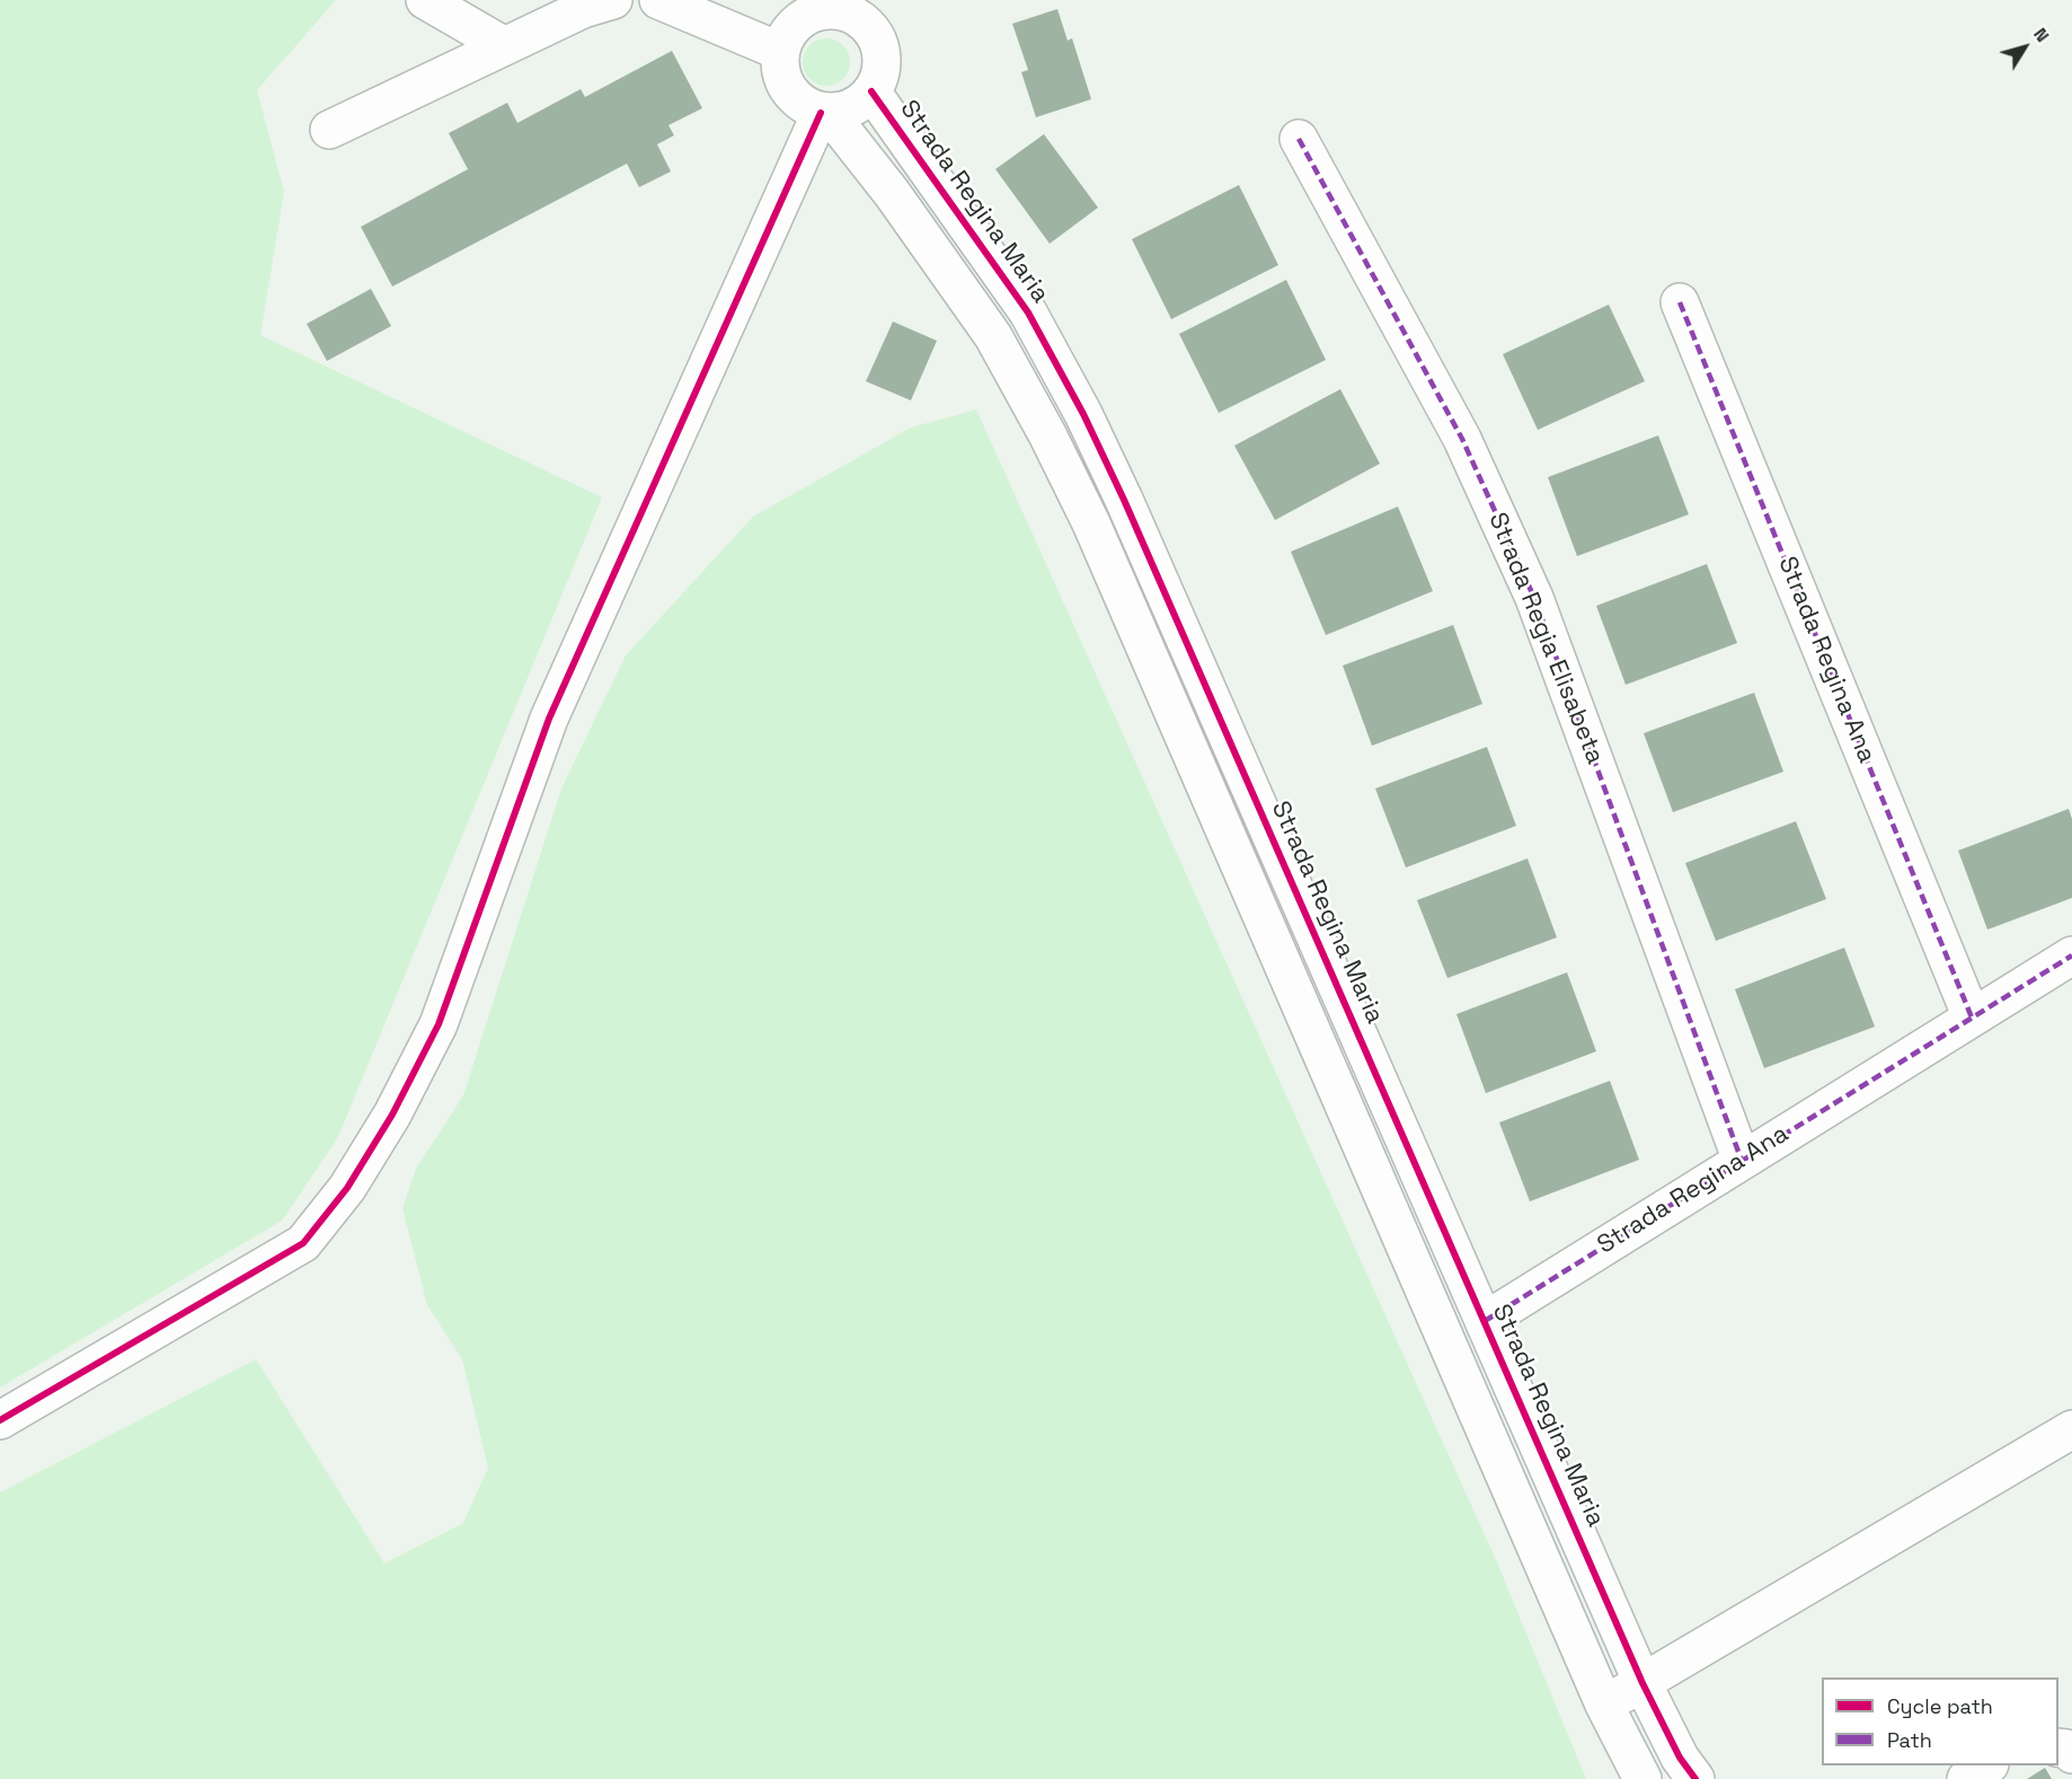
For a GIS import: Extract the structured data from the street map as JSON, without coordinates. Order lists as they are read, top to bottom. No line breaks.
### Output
{"streets":{"street":["Strada Regina Maria","Strada Regia Elisabeta","Strada Regina Ana"]},"crossings":[["Strada Regina Maria","Strada Regina Ana"],["Strada Regia Elisabeta","Strada Regina Ana"]],"legend":["Cycle path","Path"],"north":"top right"}
